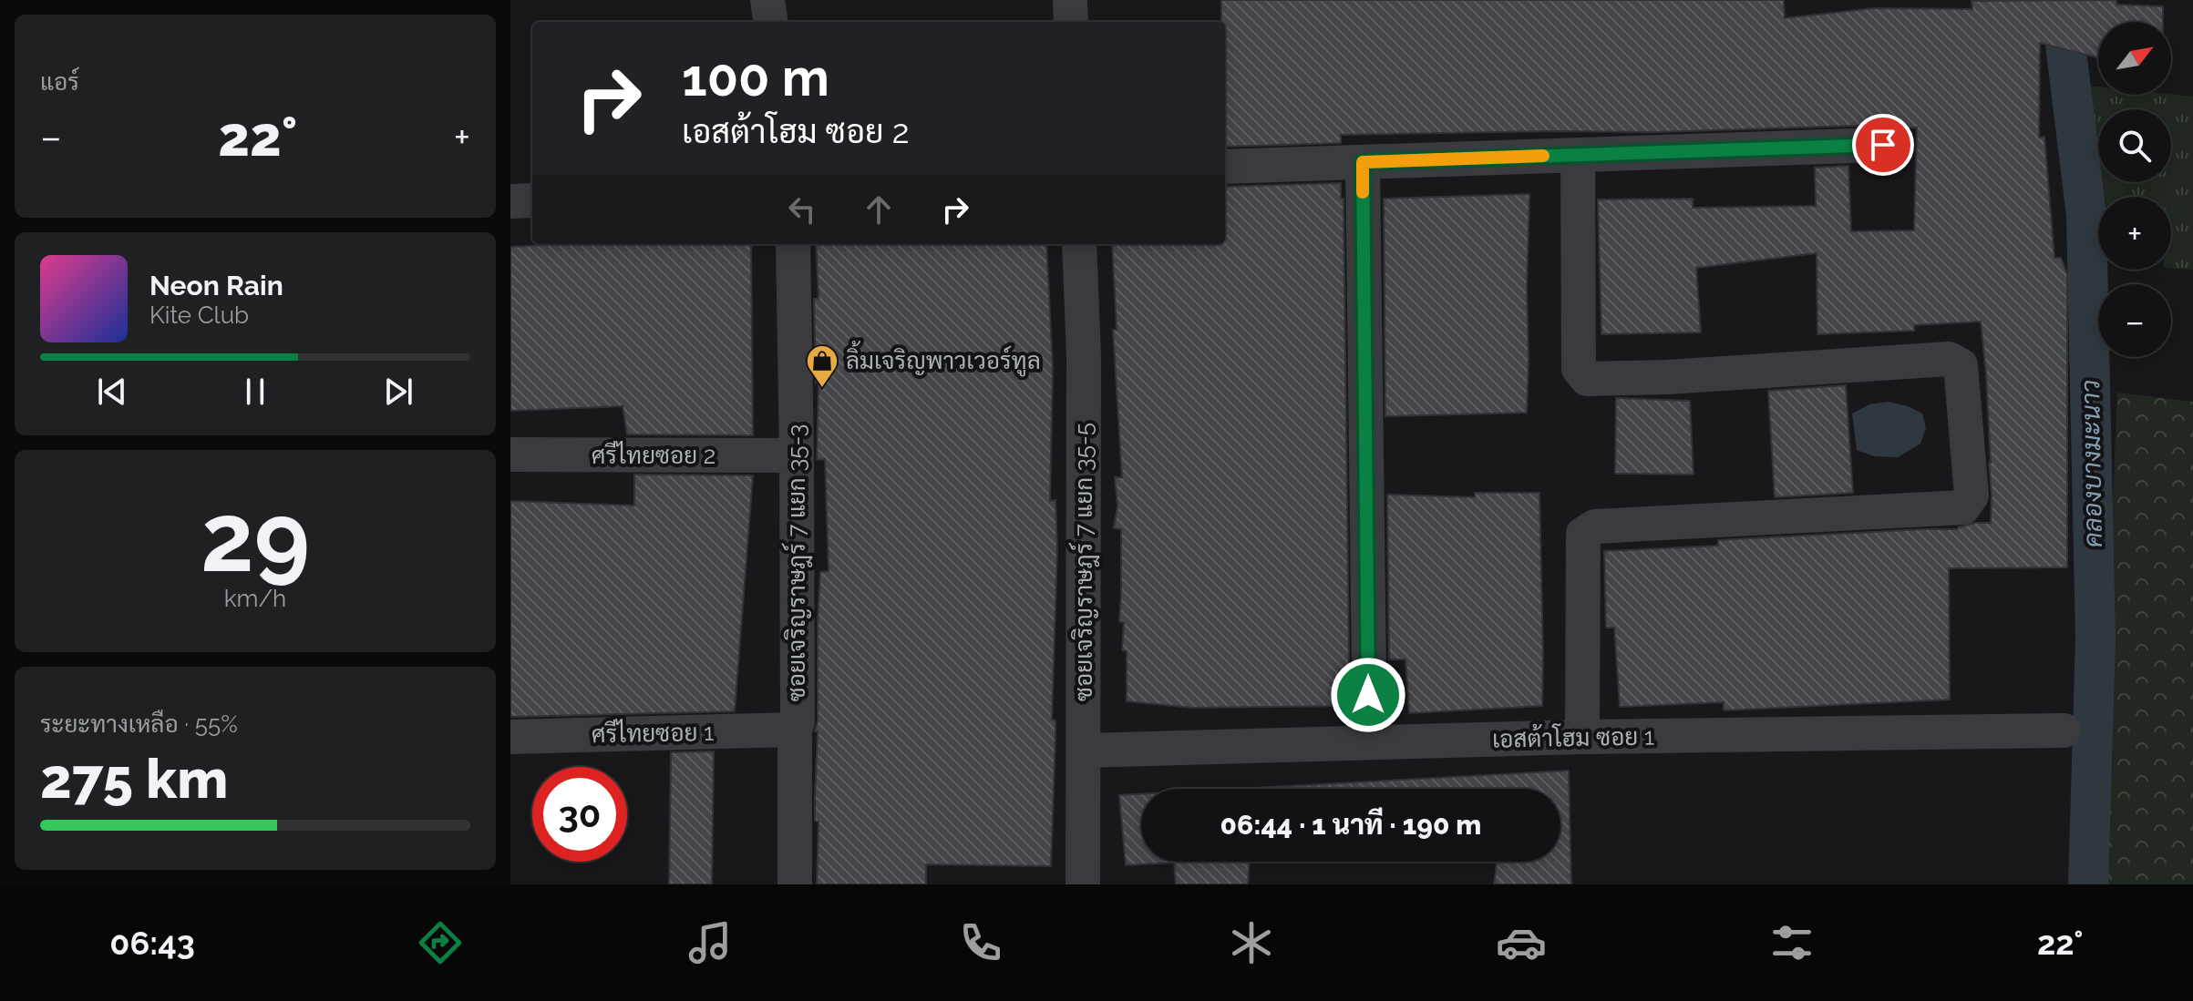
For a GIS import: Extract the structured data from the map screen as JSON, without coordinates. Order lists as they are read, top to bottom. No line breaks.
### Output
{"streets":{"street":["ศรีไทยซอย 2","ซอยเจริญราษฎร์ 7 แยก 35-5","ซอยเจริญราษฎร์ 7 แยก 35-3","ศรีไทยซอย 1","เอสต้าโฮม ซอย 1"]},"crossings":[["ศรีไทยซอย 2","ซอยเจริญราษฎร์ 7 แยก 35-3"],["ซอยเจริญราษฎร์ 7 แยก 35-5","เอสต้าโฮม ซอย 1"],["ซอยเจริญราษฎร์ 7 แยก 35-3","ศรีไทยซอย 1"]],"water":["คลองบางมะนาว"],"places":{"shop":["ลิ้มเจริญพาวเวอร์ทูล"]},"north":"top right","page":{"tile":["แอร์",["29","km/h"],["ระยะทางเหลือ · 55%","275 km"]],"map_buttons":["+","−"],"turn":["100 m","เอสต้าโฮม ซอย 2"],"heat":["−","22°","+"],"song":["Neon Rain","Kite Club"],"limit":"30","trip":"06:44 · 1 นาที · 190 m","tabs":["06:43","22°"]}}
